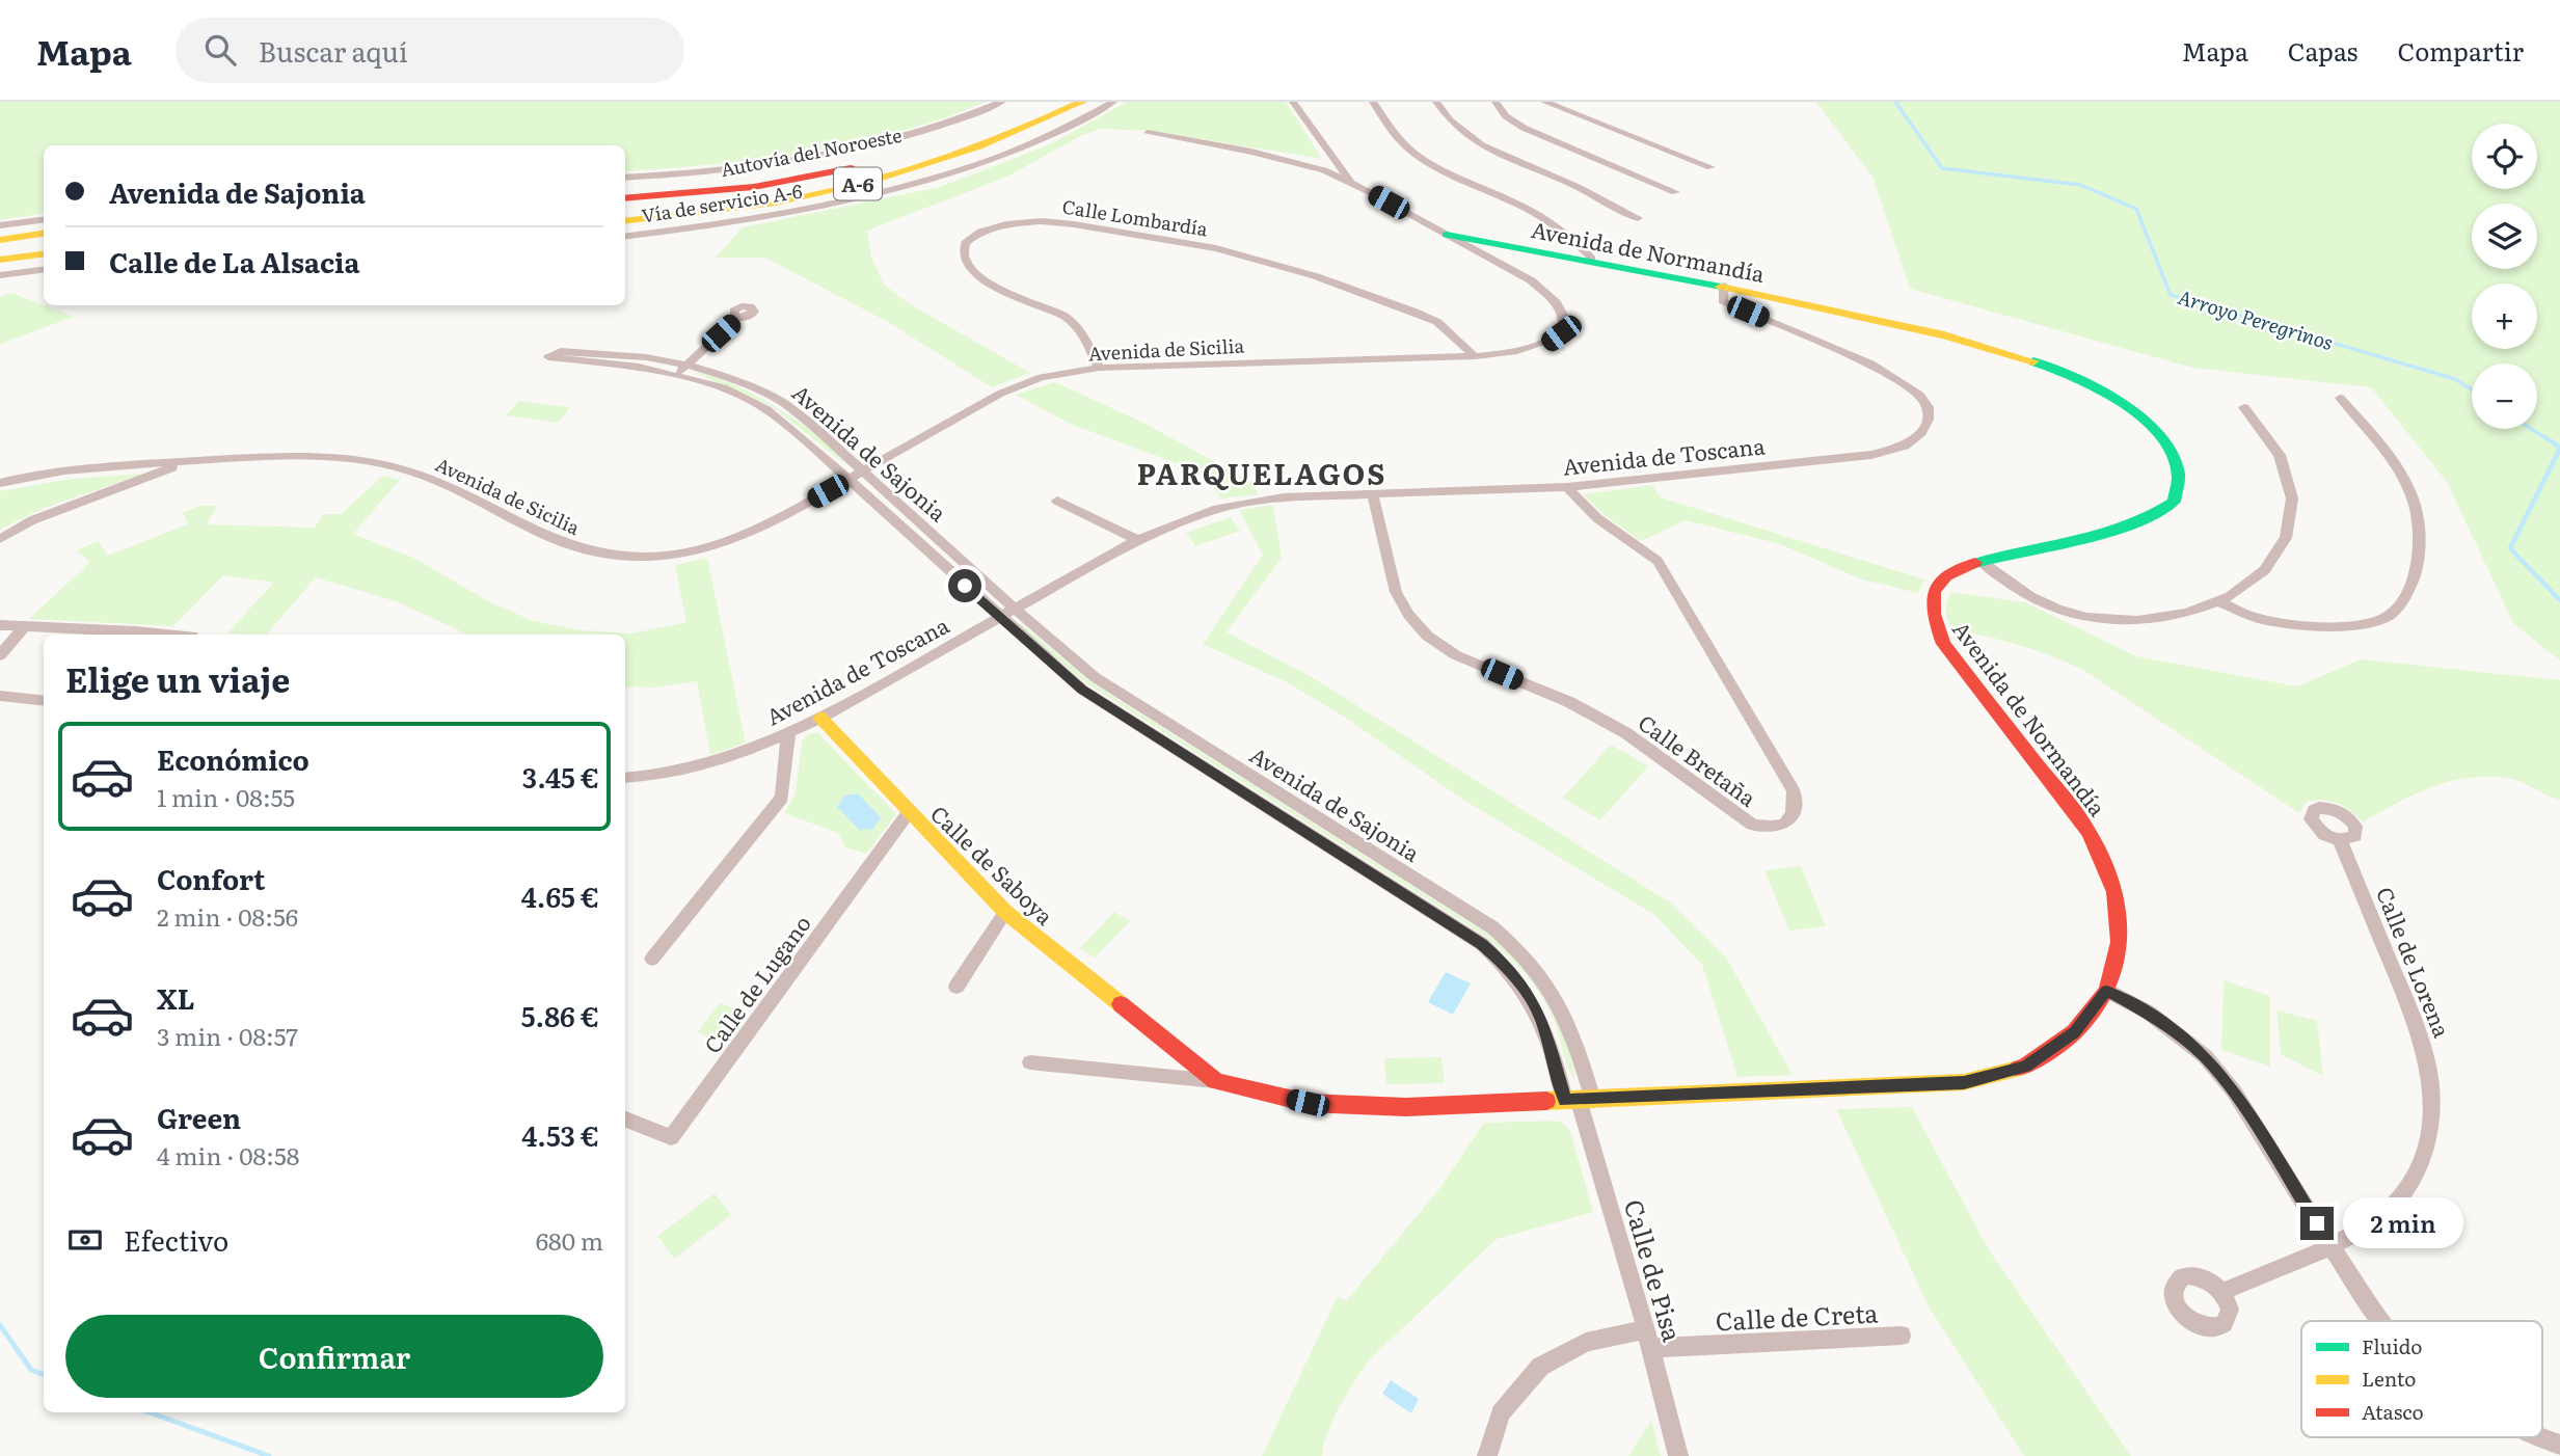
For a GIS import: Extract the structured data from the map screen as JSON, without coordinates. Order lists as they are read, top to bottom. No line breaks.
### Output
{"streets":{"main road":["Autovía del Noroeste","A-6","Avenida de Normandía","Calle de Saboya"],"street":["Vía de servicio A-6","Calle Lombardía","Avenida de Sicilia","Avenida de Sajonia","Avenida de Toscana","Calle Bretaña","Calle de Lorena","Calle de Lugano","Calle de Pisa","Calle de Creta"]},"crossings":[["Calle Lombardía","Avenida de Sicilia"],["Avenida de Normandía","Avenida de Sicilia"],["Avenida de Normandía","Avenida de Sajonia"],["Avenida de Normandía","Avenida de Toscana"],["Avenida de Normandía","Calle de Saboya"],["Avenida de Normandía","Calle de Pisa"],["Avenida de Sicilia","Avenida de Sajonia"],["Avenida de Sajonia","Avenida de Toscana"],["Avenida de Sajonia","Calle de Saboya"],["Avenida de Sajonia","Calle de Pisa"],["Avenida de Toscana","Calle Bretaña"],["Avenida de Toscana","Calle de Saboya"],["Calle de Saboya","Calle de Lugano"],["Calle de Saboya","Calle de Pisa"],["Calle de Pisa","Calle de Creta"]],"districts":["PARQUELAGOS"],"water":["Arroyo Peregrinos"],"legend":["Fluido","Lento","Atasco"],"page":{"header":"Mapa","search":"Buscar aquí","nav":["Mapa","Capas","Compartir"],"map_buttons":["+","−"],"banner":["Avenida de Sajonia","Calle de La Alsacia"],"heading":"Elige un viaje","list":[{"name":"Económico","note":"1 min · 08:55","value":"3.45 €"},{"name":"Confort","note":"2 min · 08:56","value":"4.65 €"},{"name":"XL","note":"3 min · 08:57","value":"5.86 €"},{"name":"Green","note":"4 min · 08:58","value":"4.53 €"}],"bubble":"2 min","pay":["Efectivo","680 m"],"buttons":"Confirmar"}}
